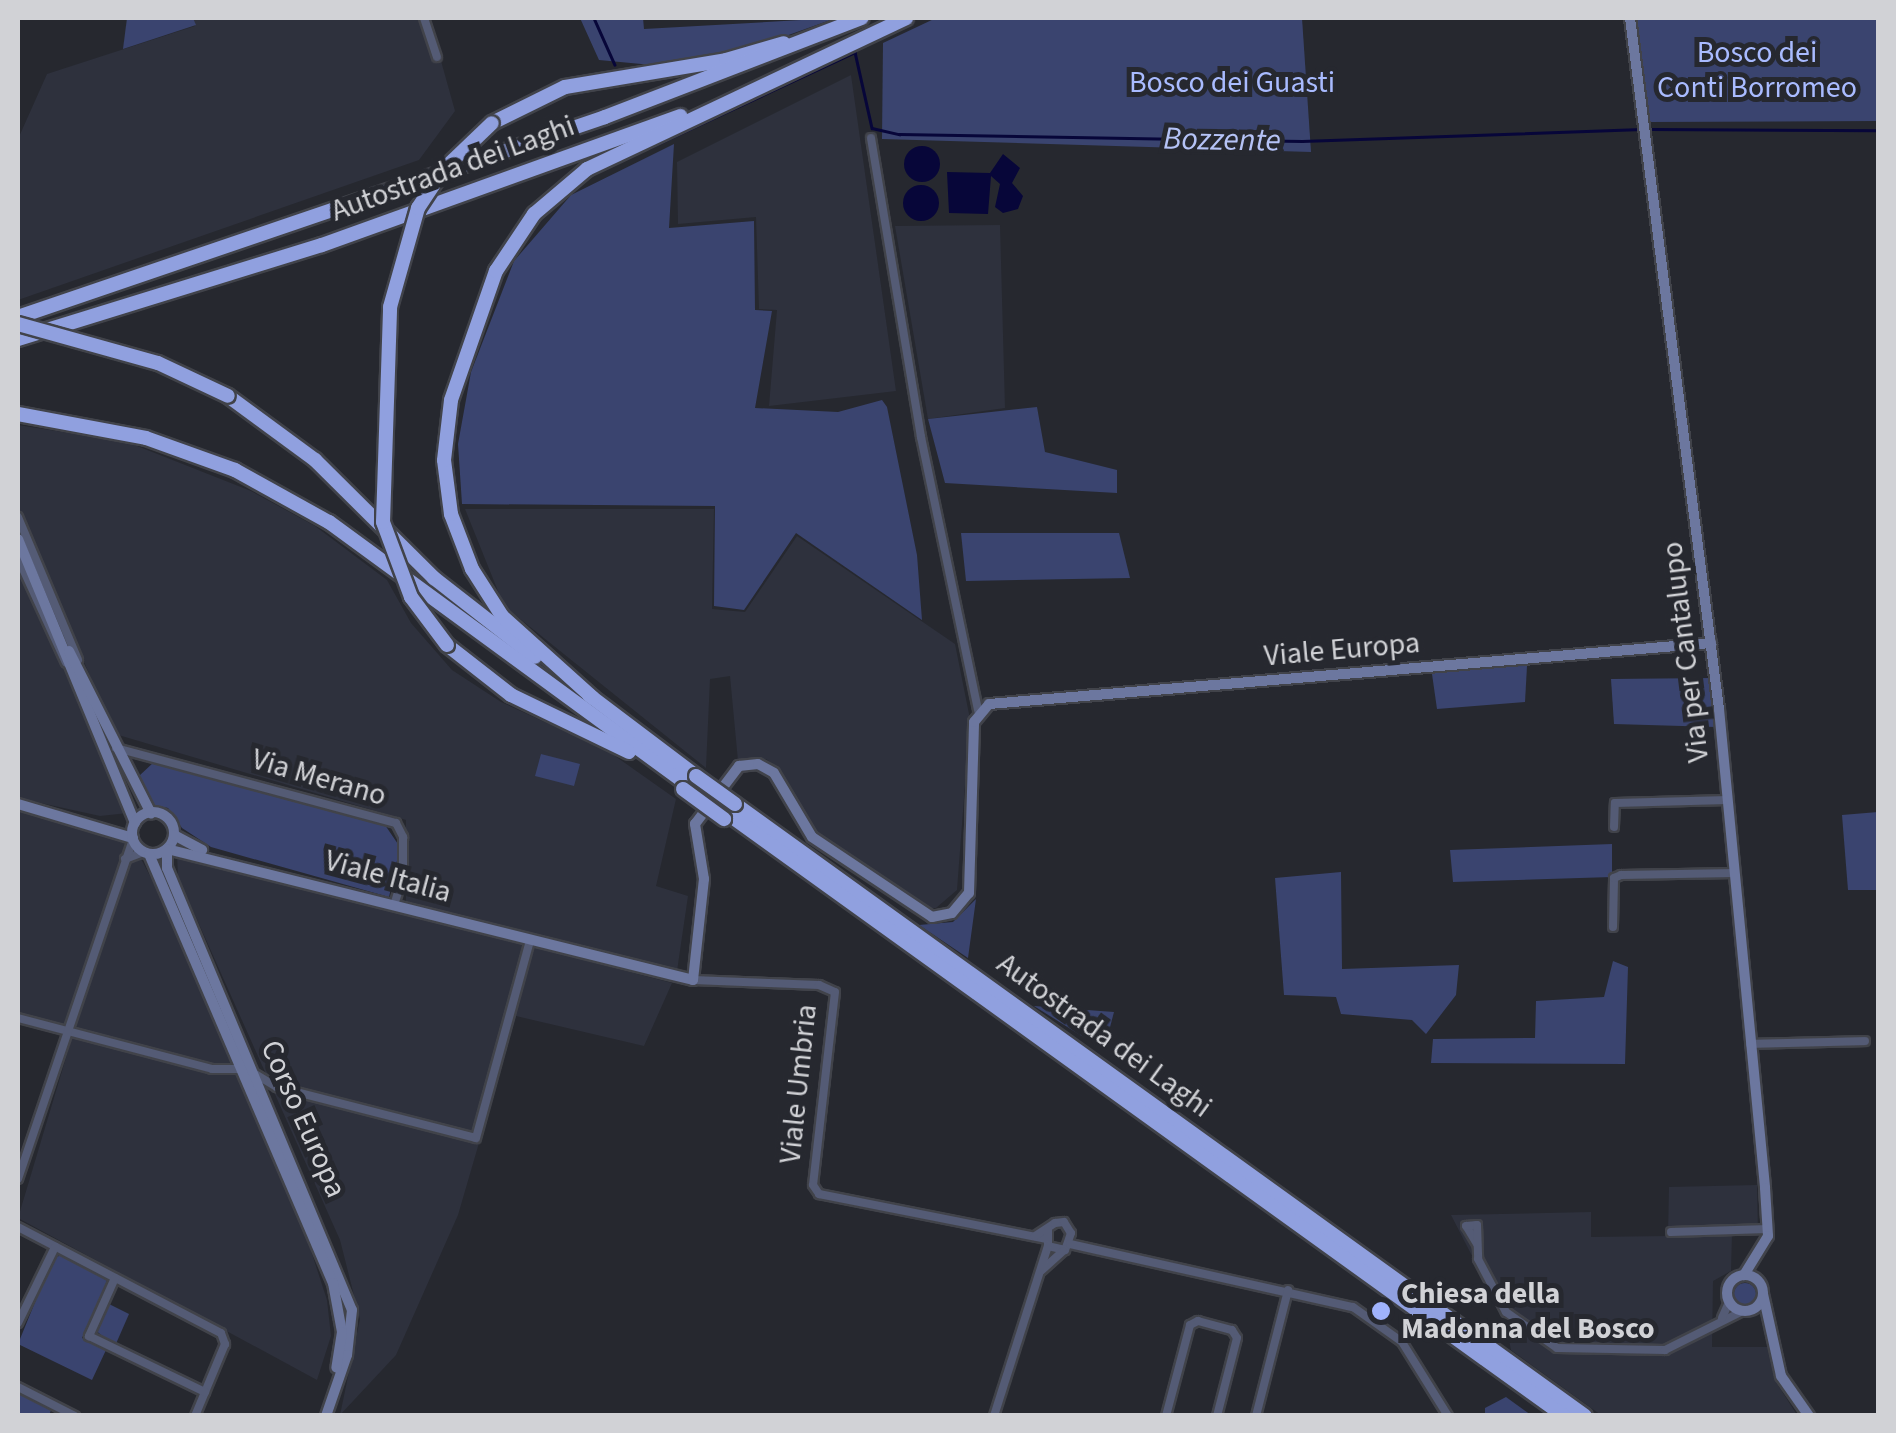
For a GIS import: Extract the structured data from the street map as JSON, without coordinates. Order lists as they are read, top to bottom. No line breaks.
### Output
{"streets":{"highway":["Autostrada dei Laghi"],"street":["Viale Europa","Via per Cantalupo","Via Merano","Viale Italia","Viale Umbria","Corso Europa"]},"crossings":[["Viale Europa","Via per Cantalupo"],["Via Merano","Viale Italia"],["Viale Italia","Viale Umbria"],["Viale Italia","Corso Europa"]],"water":["Bozzente"],"parks":["Bosco dei Conti Borromeo","Bosco dei Guasti"],"places":["Chiesa della Madonna del Bosco"]}
